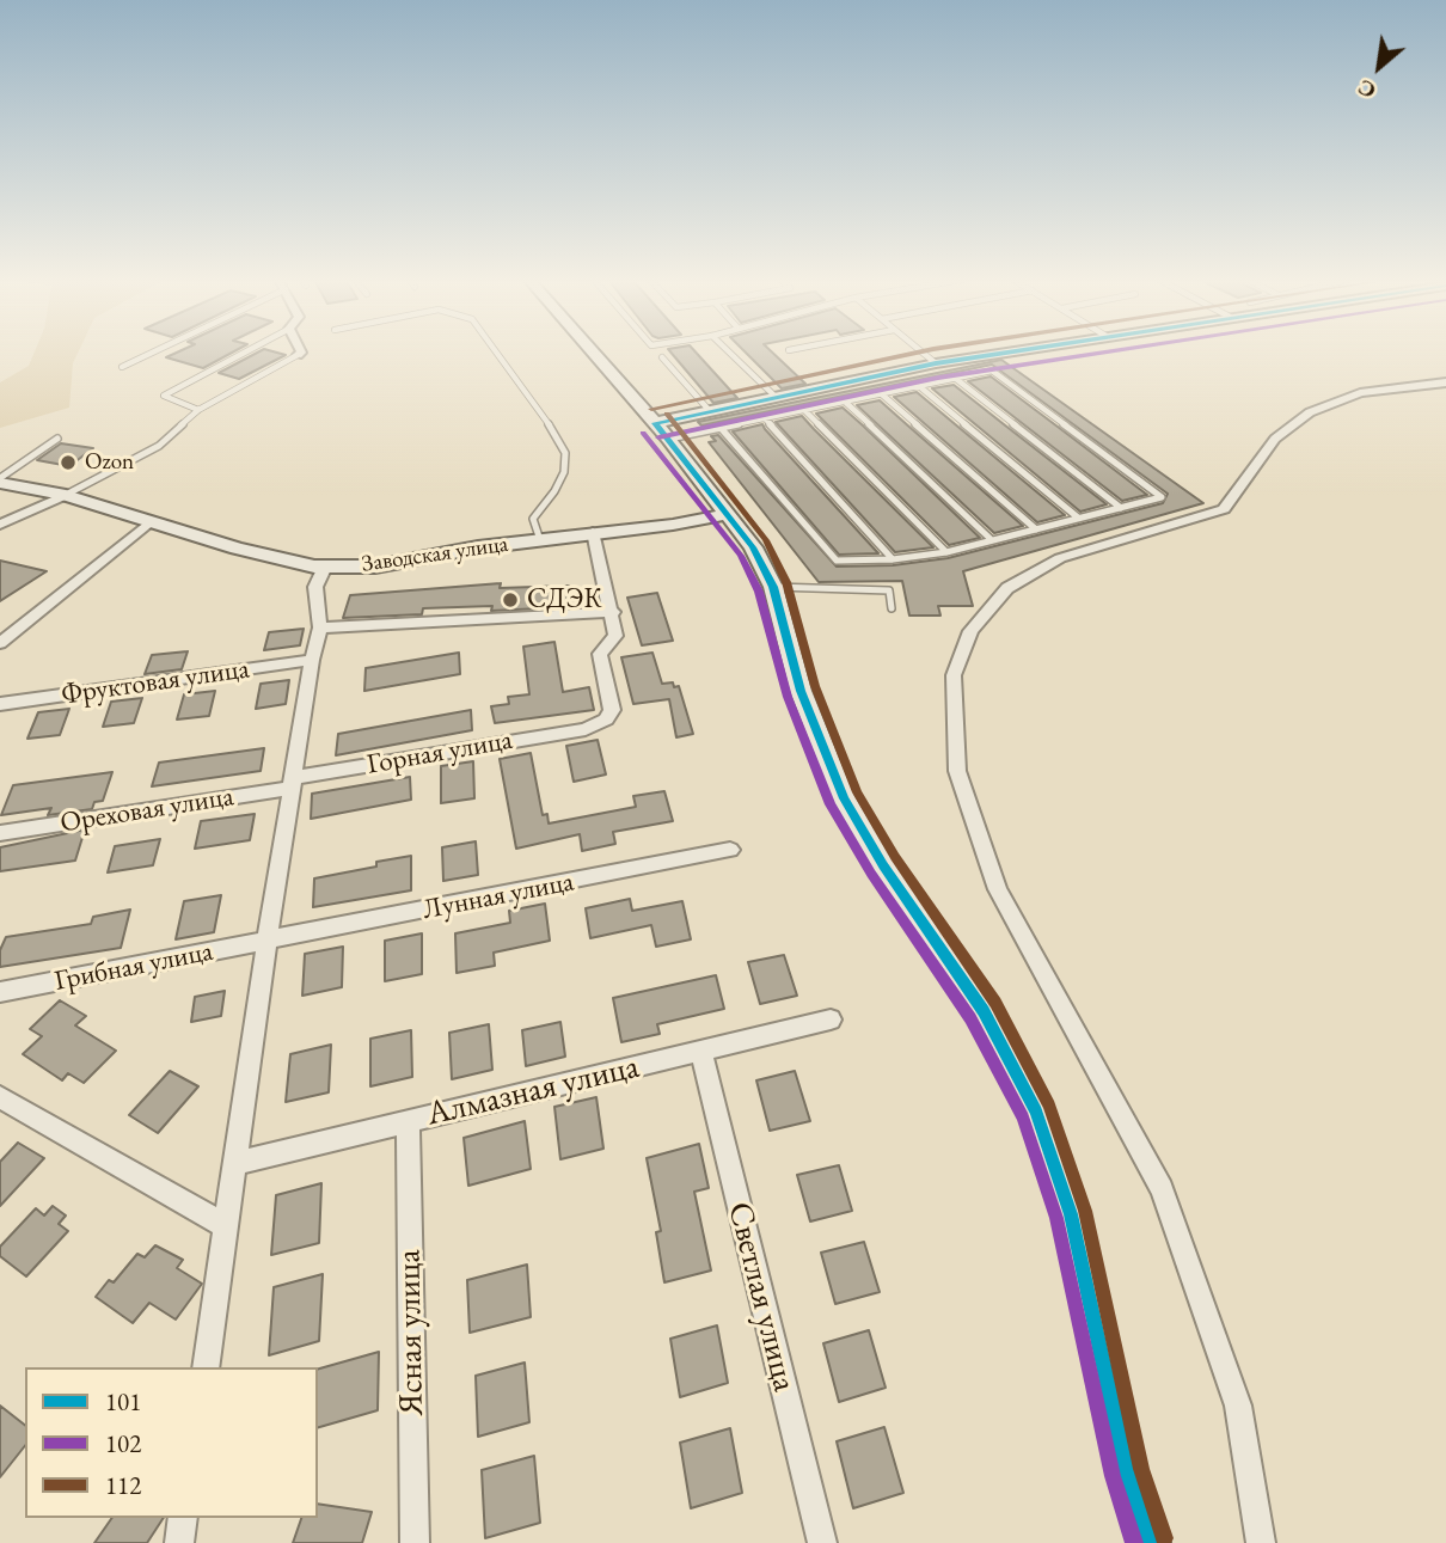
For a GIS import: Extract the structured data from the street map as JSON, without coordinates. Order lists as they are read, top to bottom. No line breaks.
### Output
{"streets":{"street":["Заводская улица","Фруктовая улица","Горная улица","Ореховая улица","Лунная улица","Грибная улица","Алмазная улица","Светлая улица","Ясная улица"]},"crossings":[["Горная улица","Ореховая улица"],["Лунная улица","Грибная улица"],["Алмазная улица","Светлая улица"],["Алмазная улица","Ясная улица"]],"places":["Ozon","СДЭК"],"lines":["transit line 101","transit line 102","transit line 112"],"legend":["101","102","112"],"north":"bottom left"}
